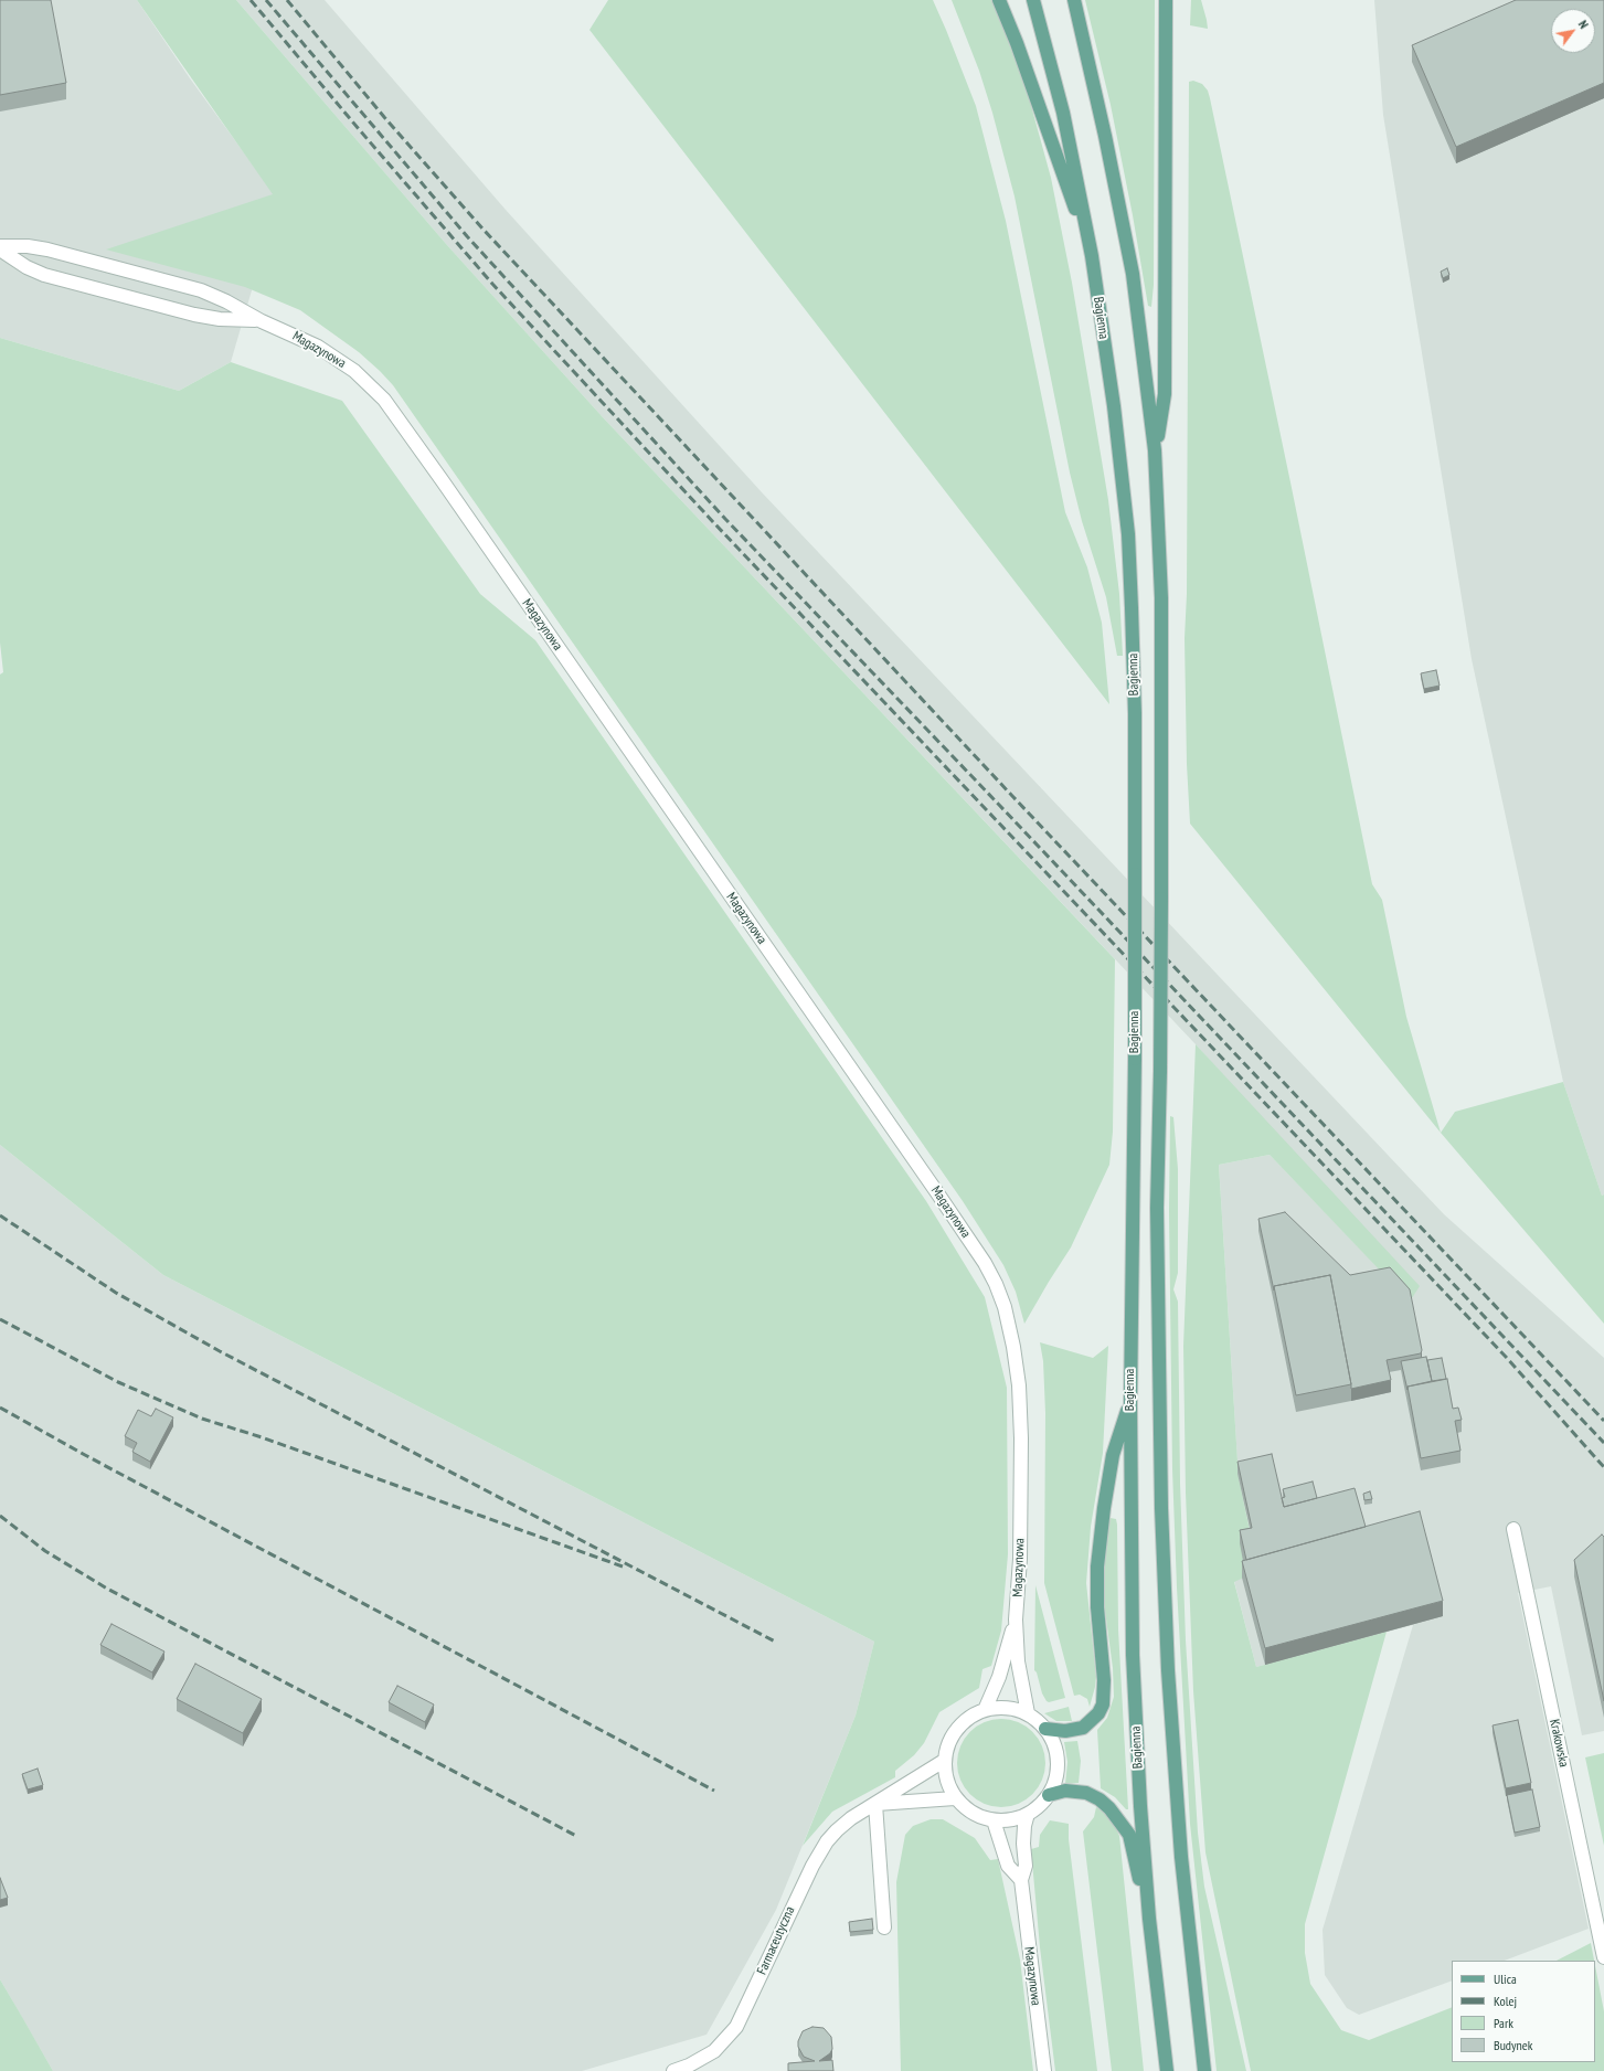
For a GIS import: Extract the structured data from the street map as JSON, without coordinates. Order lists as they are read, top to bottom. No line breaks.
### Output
{"streets":{"main road":["Bagienna"],"street":["Magazynowa","Krakowska","Farmaceutyczna"]},"crossings":[["Magazynowa","Farmaceutyczna"]],"legend":["Ulica","Kolej","Park","Budynek"],"north":"top right"}
